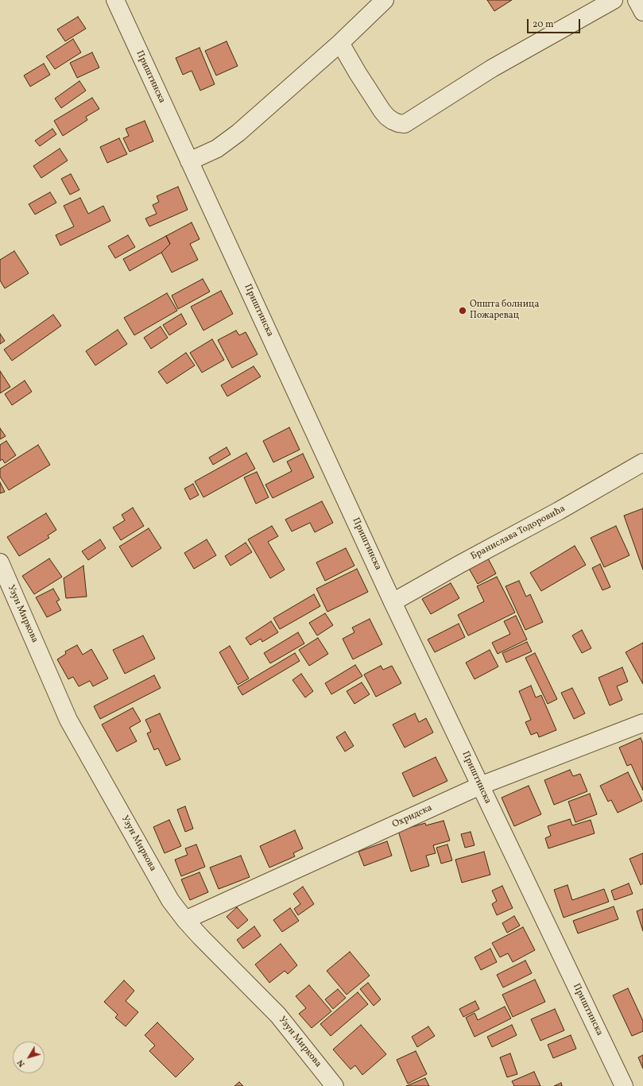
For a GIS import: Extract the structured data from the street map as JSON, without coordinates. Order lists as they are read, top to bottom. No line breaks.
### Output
{"streets":{"street":["Приштинска","Бранислава Тодоровића","Узун Миркова","Охридска"]},"crossings":[["Приштинска","Бранислава Тодоровића"],["Приштинска","Охридска"],["Узун Миркова","Охридска"]],"places":["Општа болница Пожаревац"],"scale_bar":"20 m","north":"bottom left"}
